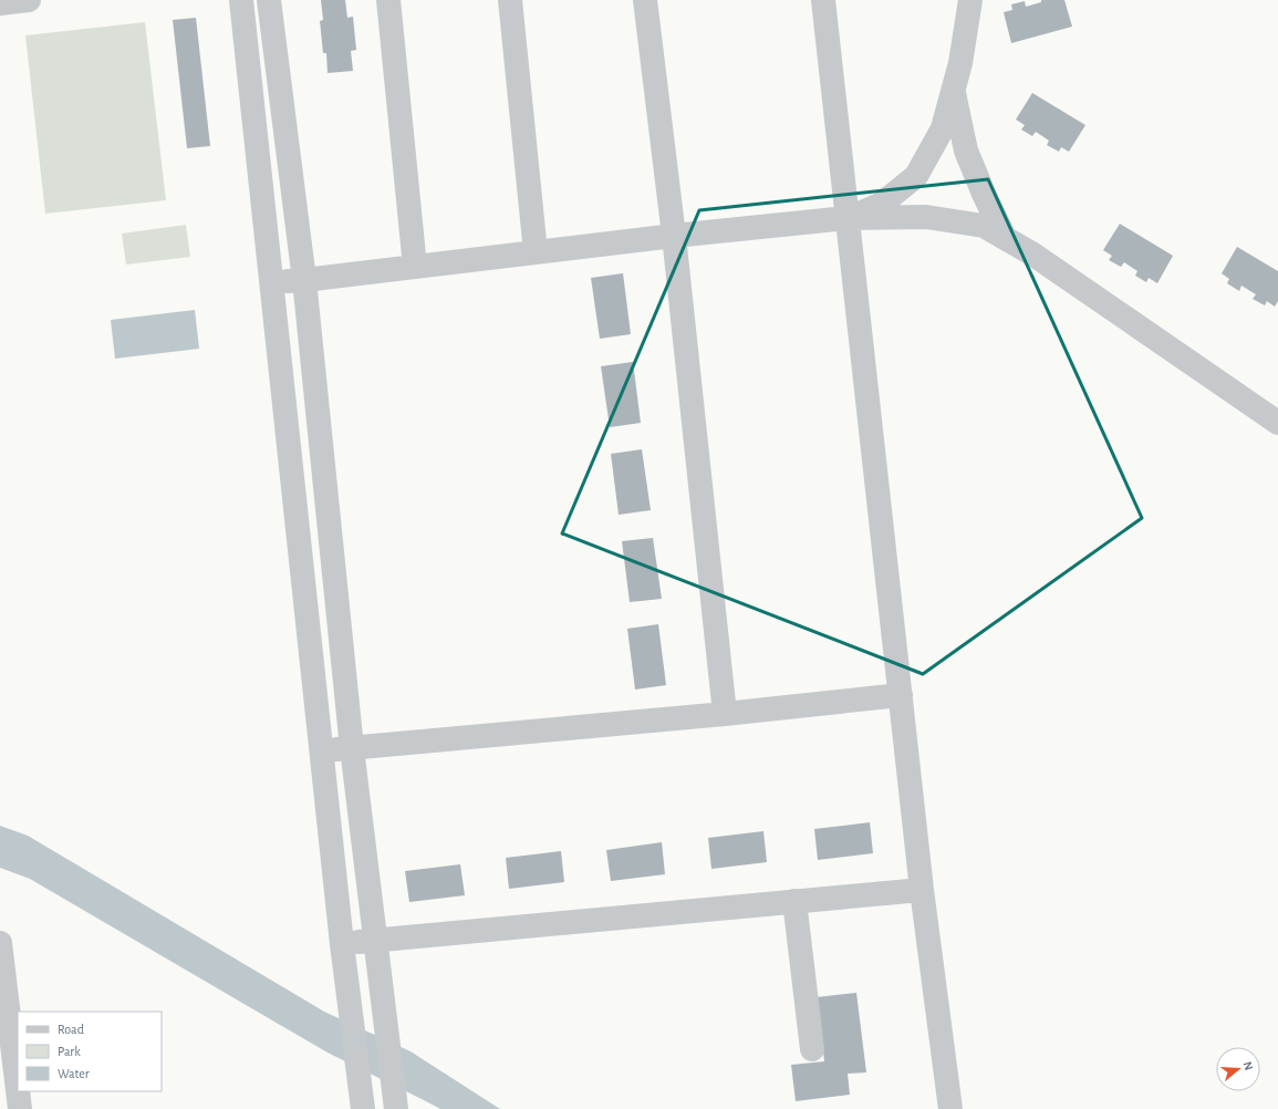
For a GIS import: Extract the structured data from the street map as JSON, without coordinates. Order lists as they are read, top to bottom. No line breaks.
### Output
{"legend":["Road","Park","Water"],"north":"right"}
